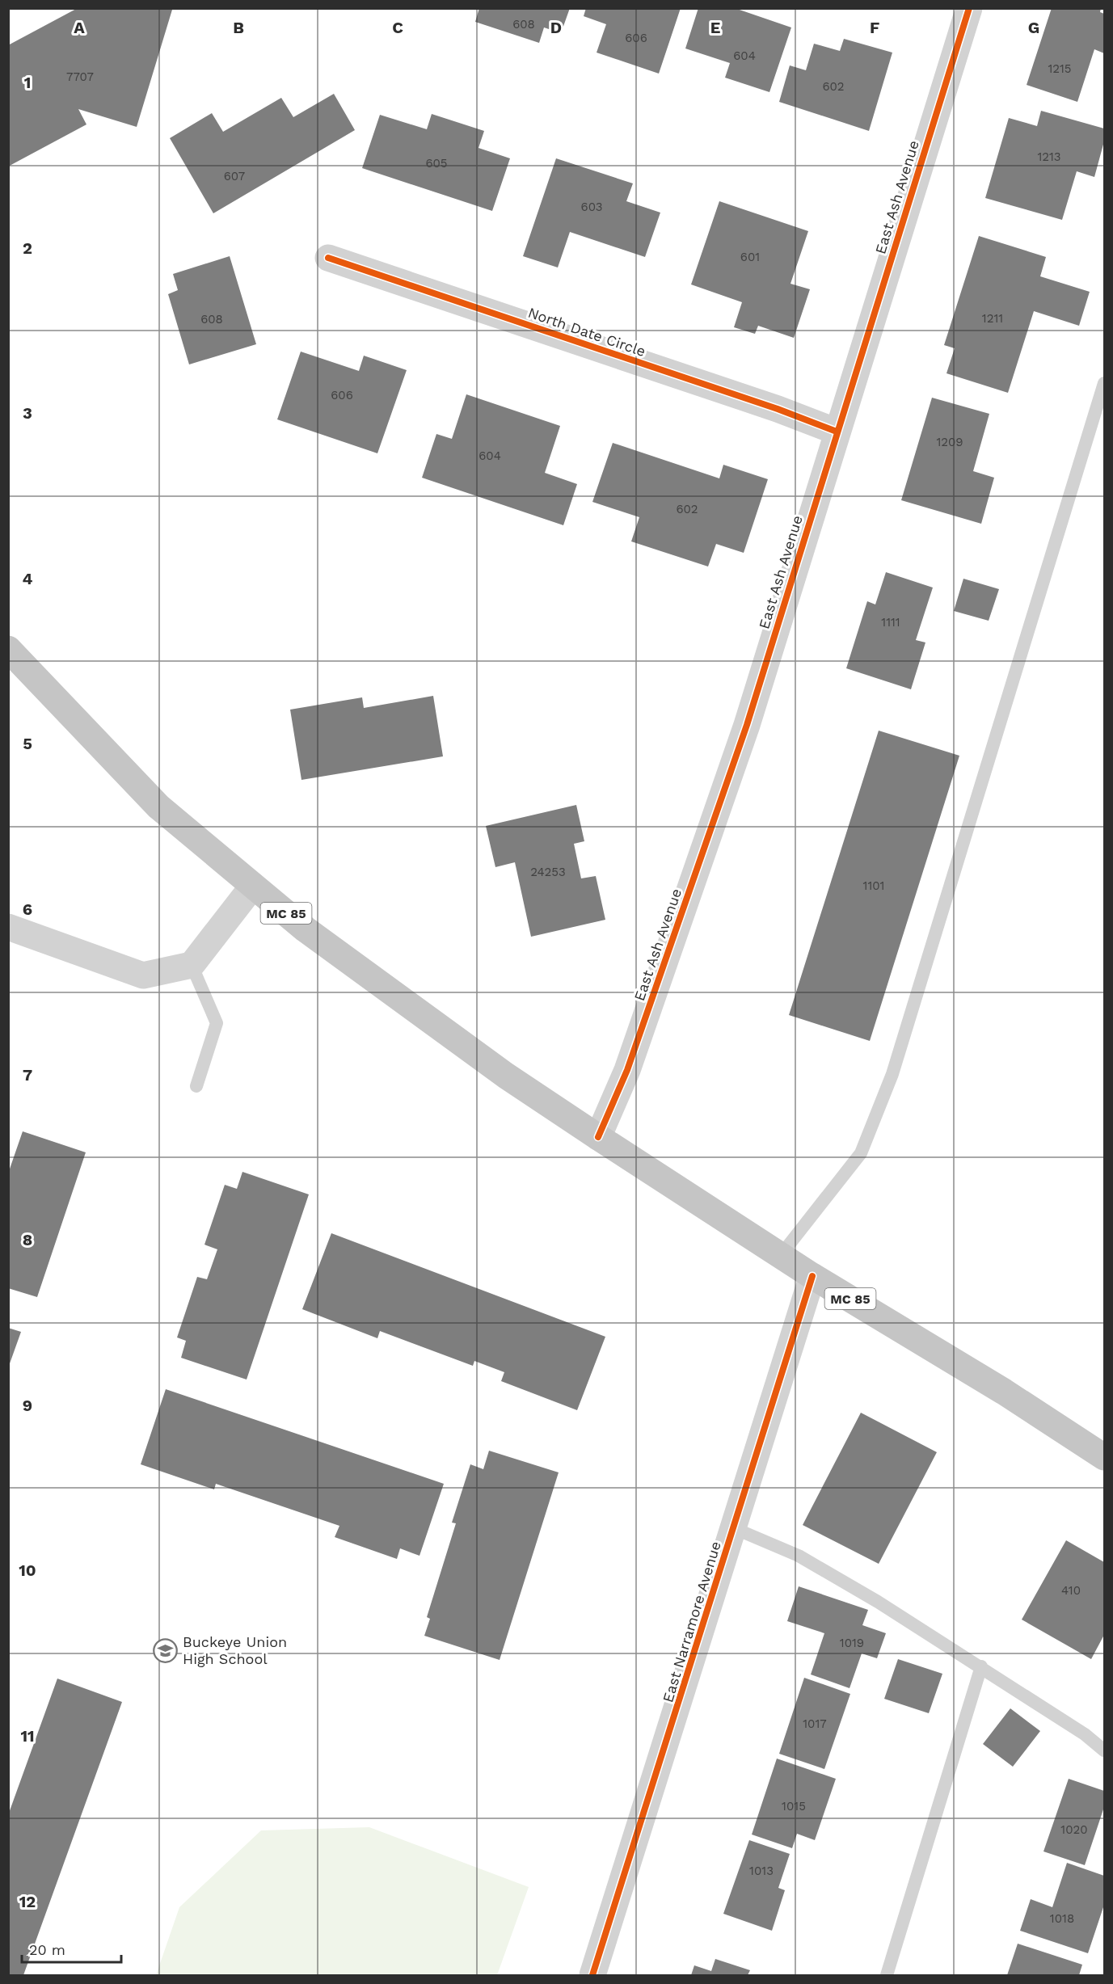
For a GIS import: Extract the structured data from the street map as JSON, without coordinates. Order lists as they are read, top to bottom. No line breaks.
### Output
{"streets":{"main road":["MC 85"],"street":["East Ash Avenue","North Date Circle","East Narramore Avenue"]},"crossings":[["East Ash Avenue","North Date Circle"],["East Ash Avenue","MC 85"],["MC 85","East Narramore Avenue"]],"places":{"school or university":["Buckeye Union High School"]},"house_numbers":["608","606","604","1215","7707","602","1213","605","607","603","601","1211","608","606","1209","604","602","1111","24253","1101","410","1019","1017","1015","1020","1013","1018"],"scale_bar":"20 m","grid":{"columns":["A","B","C","D","E","F","G"],"rows":["1","2","3","4","5","6","7","8","9","10","11","12"]}}
